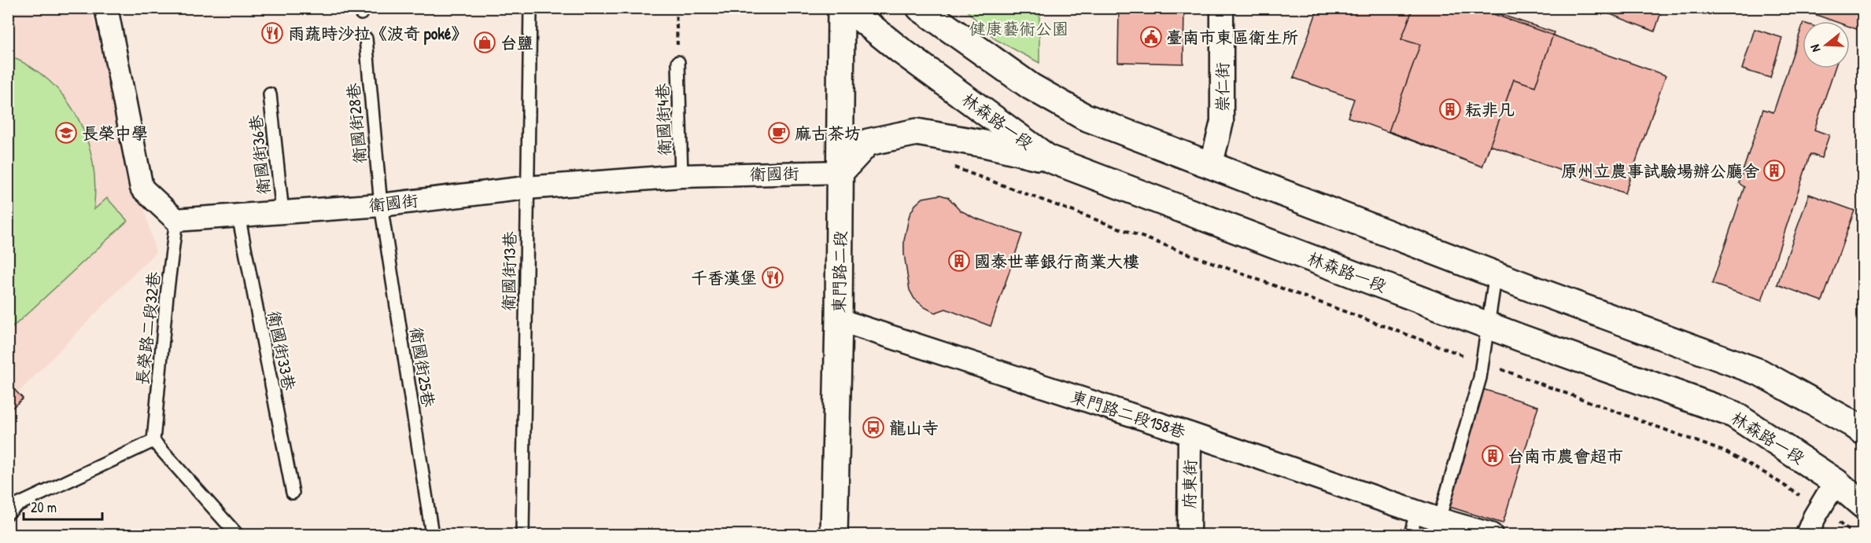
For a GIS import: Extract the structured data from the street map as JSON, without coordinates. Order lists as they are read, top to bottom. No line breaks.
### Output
{"streets":{"street":["崇仁街","林森路一段","衛國街","東門路二段","東門路二段158巷","府東街"],"lane":["衛國街4巷","衛國街28巷","衛國街36巷","衛國街13巷","長榮路二段32巷","衛國街33巷","衛國街25巷"]},"crossings":[["衛國街4巷","衛國街"],["衛國街28巷","衛國街"],["衛國街28巷","衛國街25巷"],["衛國街36巷","衛國街"],["衛國街","衛國街13巷"],["衛國街","東門路二段"],["衛國街","長榮路二段32巷"],["衛國街","衛國街33巷"],["衛國街","衛國街25巷"],["東門路二段","東門路二段158巷"],["東門路二段158巷","府東街"]],"parks":["健康藝術公園"],"places":{"restaurant":["雨蔬時沙拉《波奇 poké》","千香漢堡"],"public building":["臺南市東區衛生所"],"shop":["台鹽"],"building":["耘非凡","原州立農事試驗場辦公廳舍","國泰世華銀行商業大樓","台南市農會超市"],"school or university":["長榮中學"],"cafe":["麻古茶坊"],"bus stop":["龍山寺"]},"scale_bar":"20 m","north":"left"}
